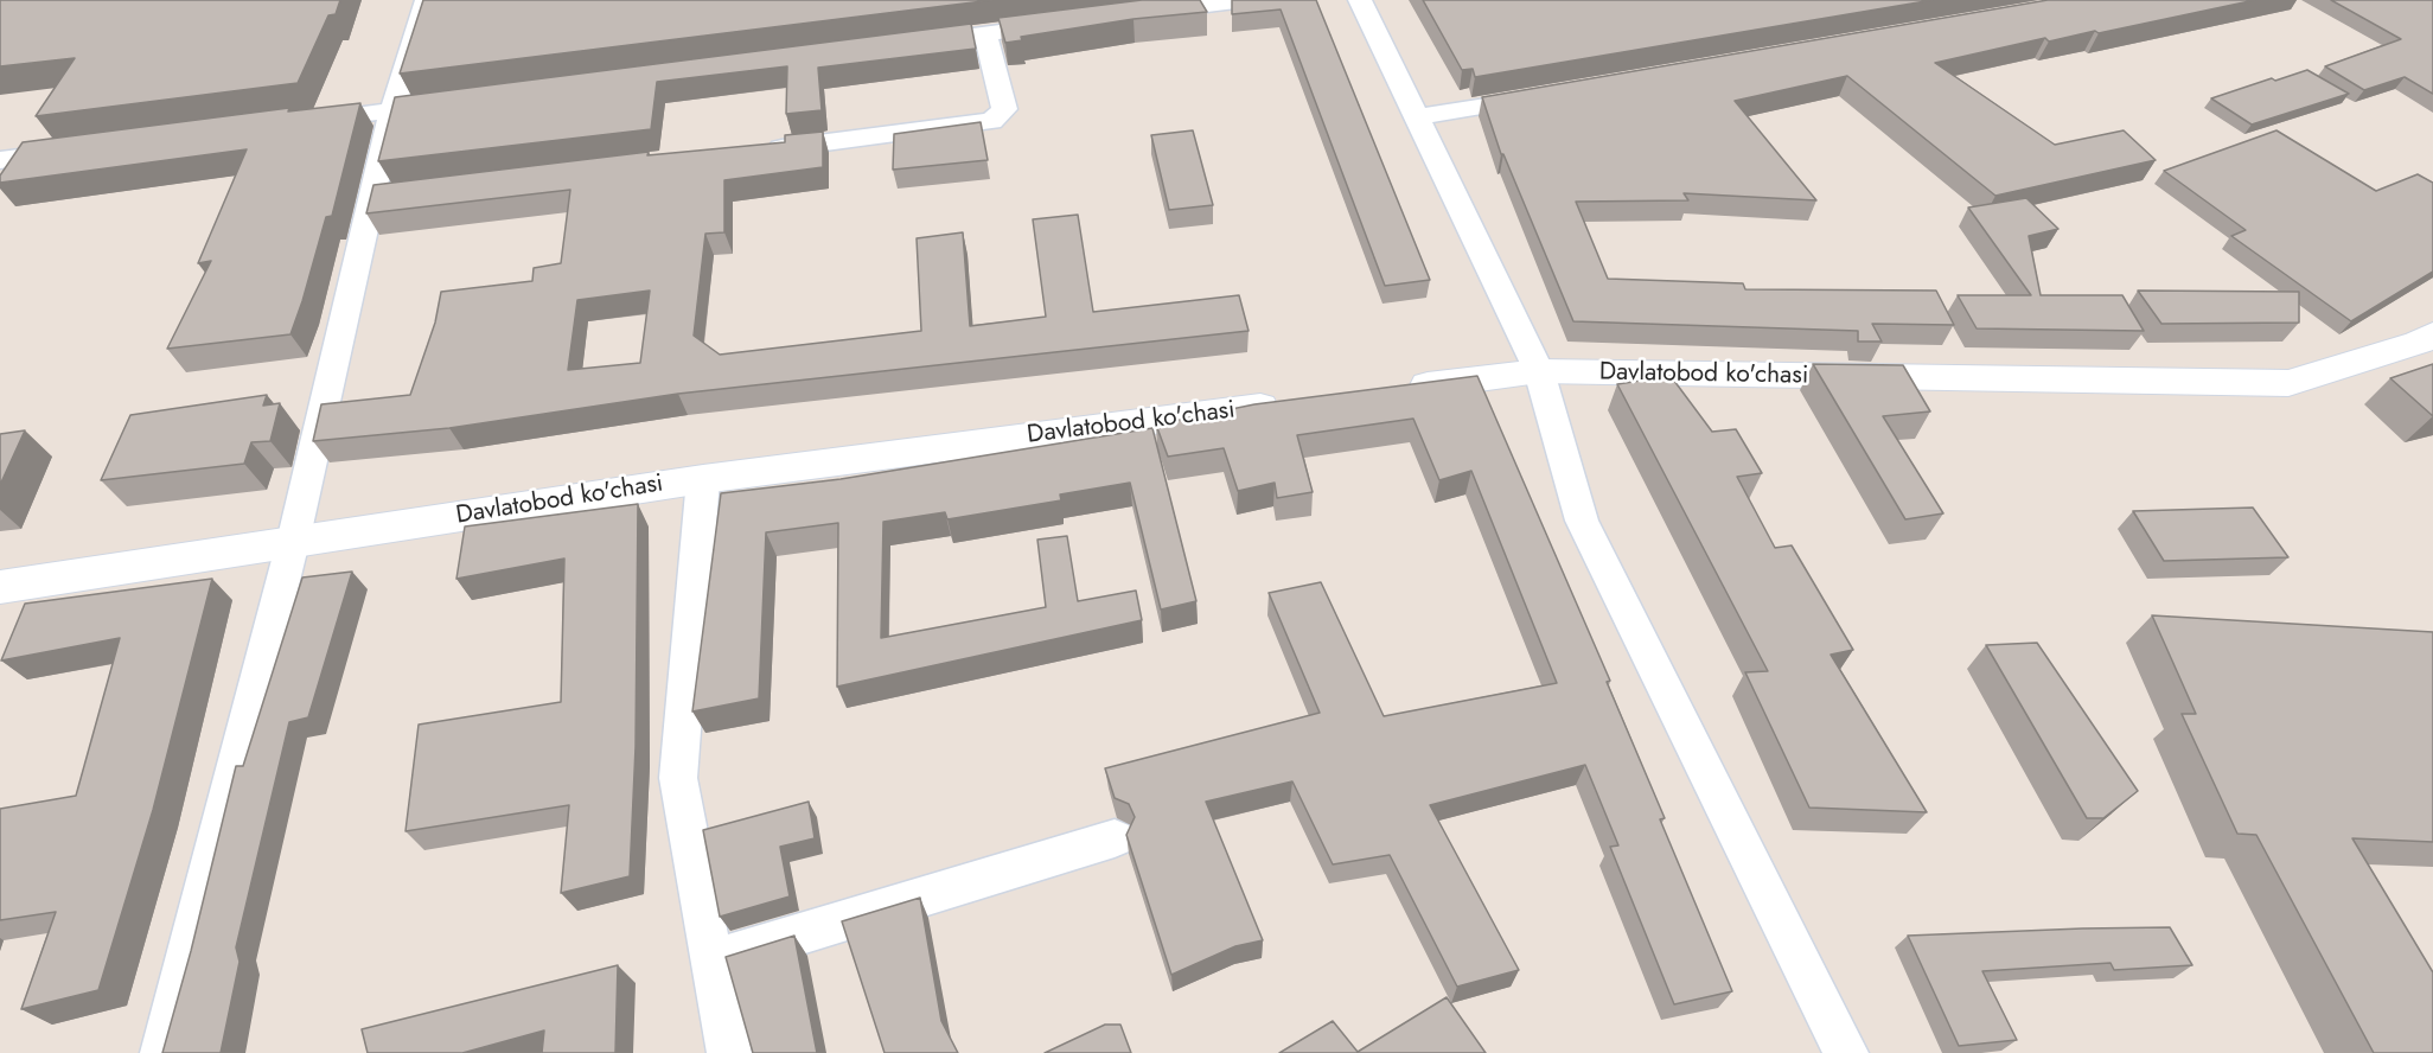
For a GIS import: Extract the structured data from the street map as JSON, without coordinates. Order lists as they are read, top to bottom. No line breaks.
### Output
{"streets":{"street":["Davlatobod ko'chasi"]}}
